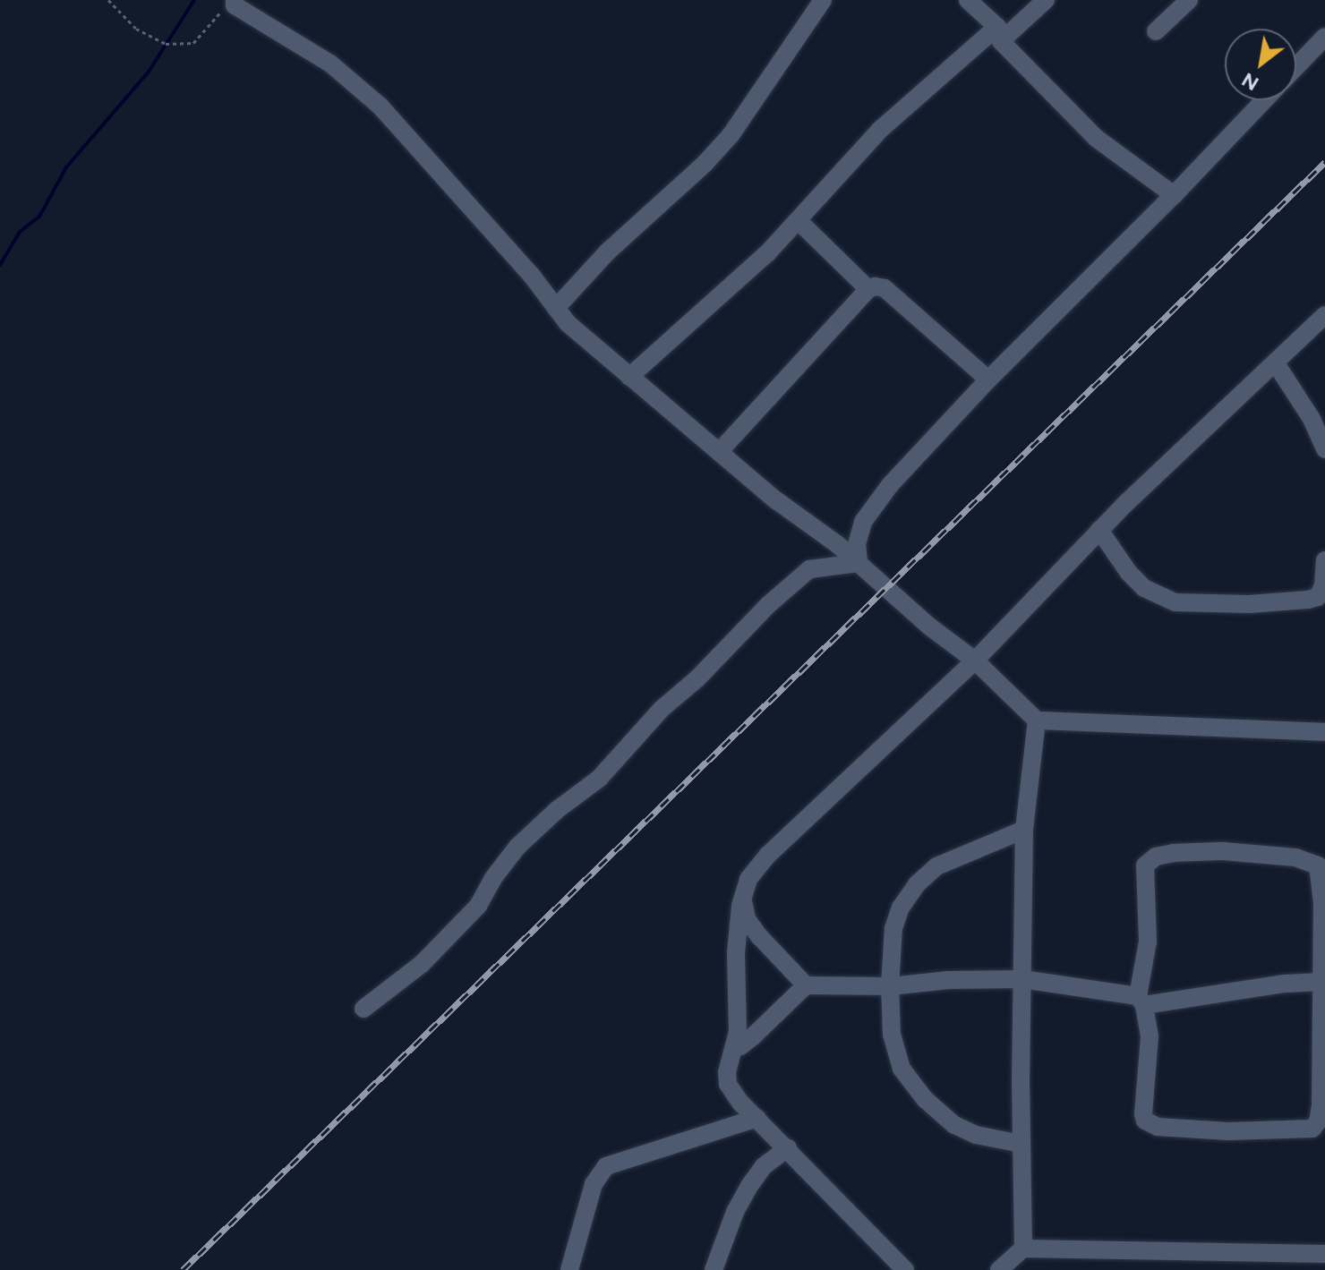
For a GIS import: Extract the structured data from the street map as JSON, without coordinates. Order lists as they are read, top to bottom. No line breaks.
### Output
{"north":"bottom left"}
